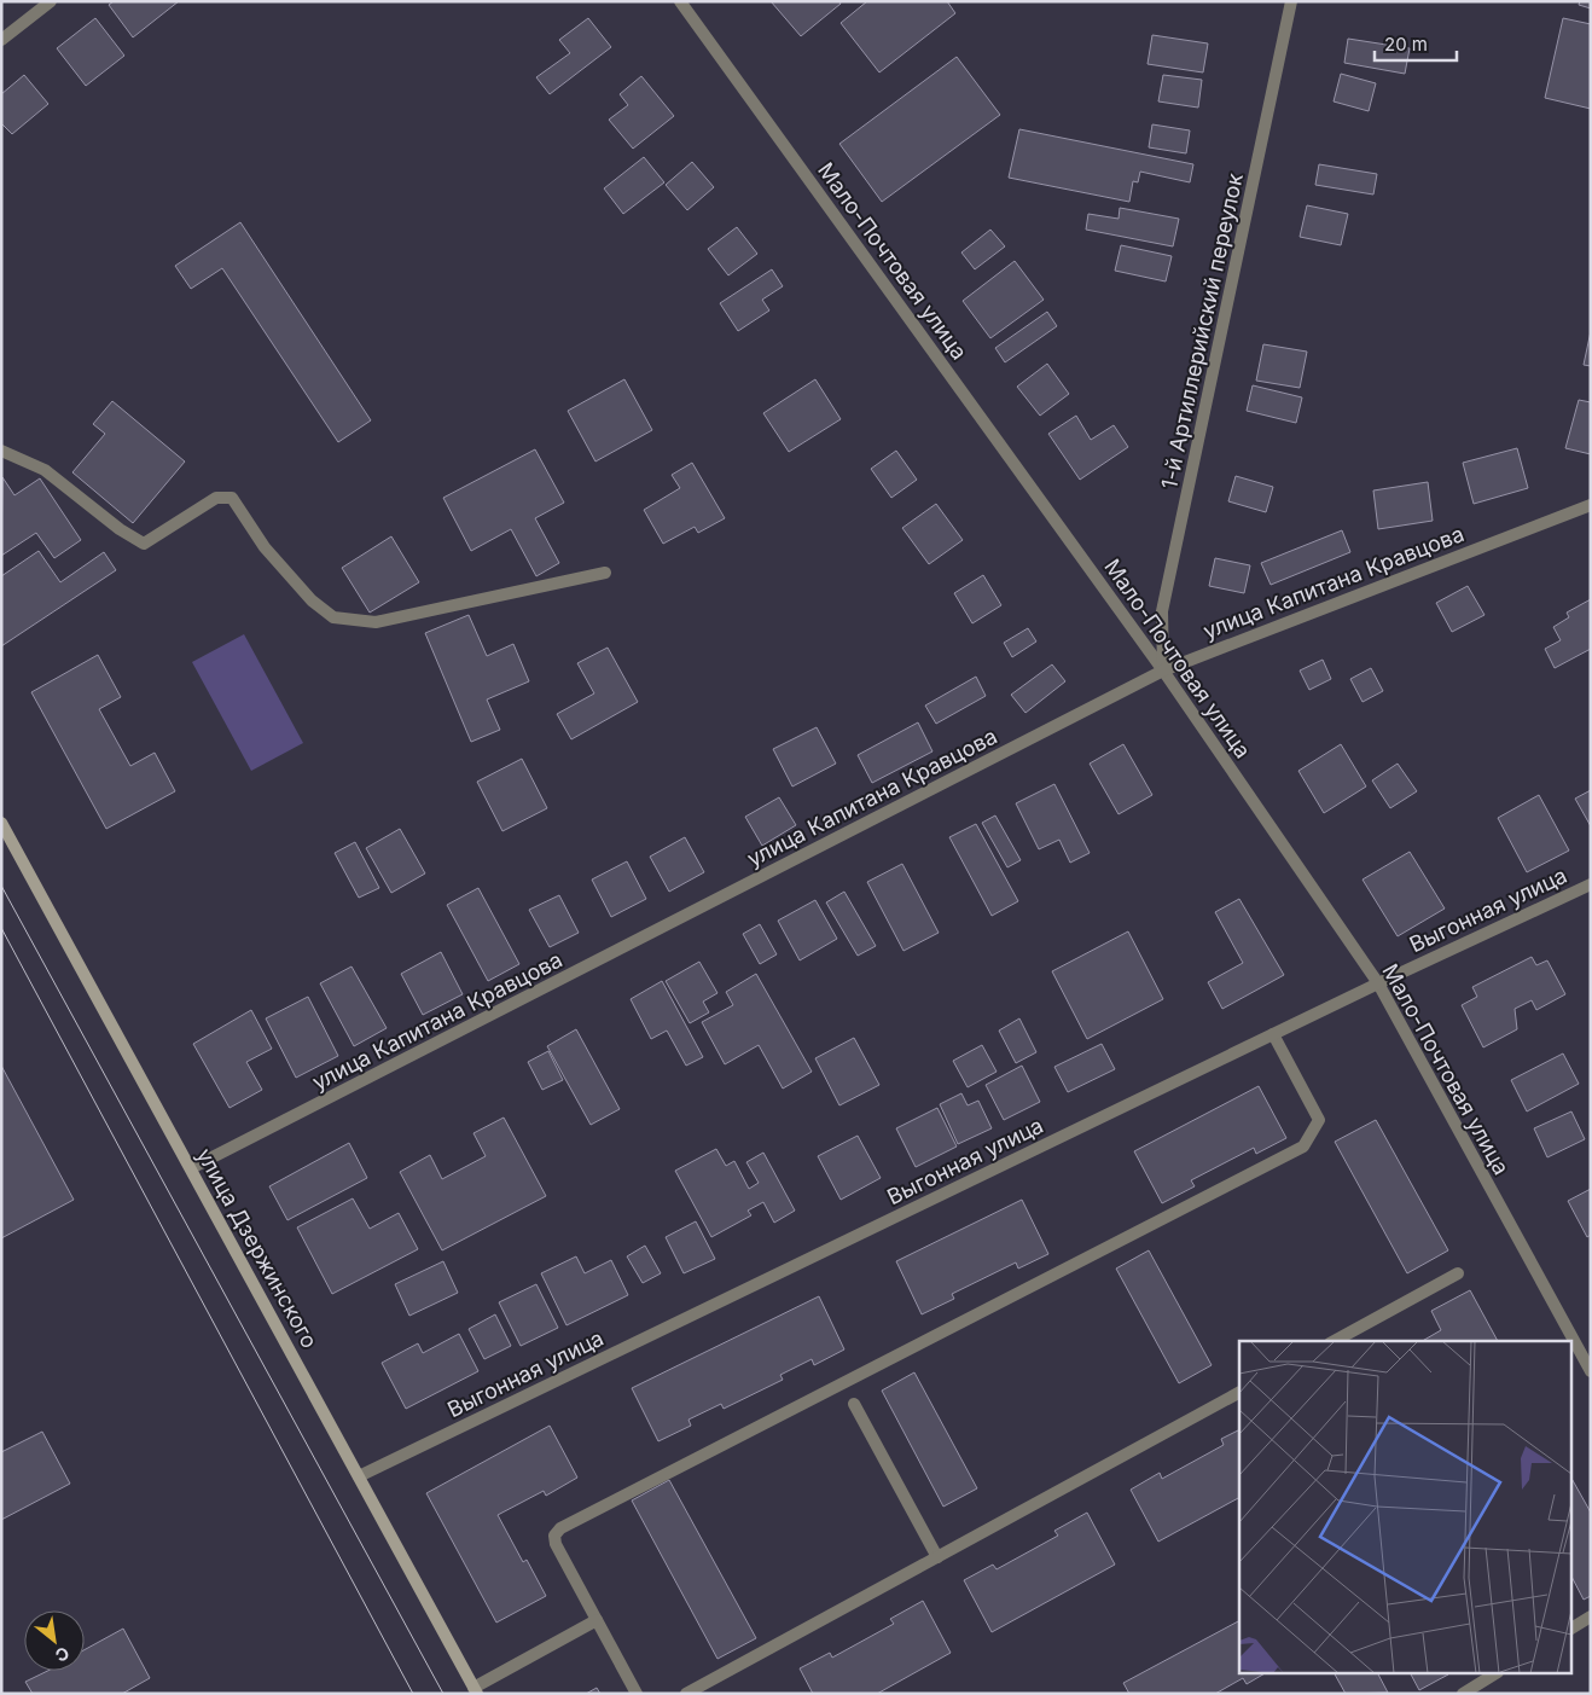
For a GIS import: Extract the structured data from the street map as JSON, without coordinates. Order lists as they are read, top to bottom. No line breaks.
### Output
{"streets":{"main road":["улица Дзержинского"],"street":["Мало-Почтовая улица","1-й Артиллерийский переулок","улица Капитана Кравцова","Выгонная улица"]},"crossings":[["Мало-Почтовая улица","1-й Артиллерийский переулок"],["Мало-Почтовая улица","улица Капитана Кравцова"],["Мало-Почтовая улица","Выгонная улица"],["1-й Артиллерийский переулок","улица Капитана Кравцова"],["улица Капитана Кравцова","улица Дзержинского"],["Выгонная улица","улица Дзержинского"]],"scale_bar":"20 m","north":"bottom right"}
